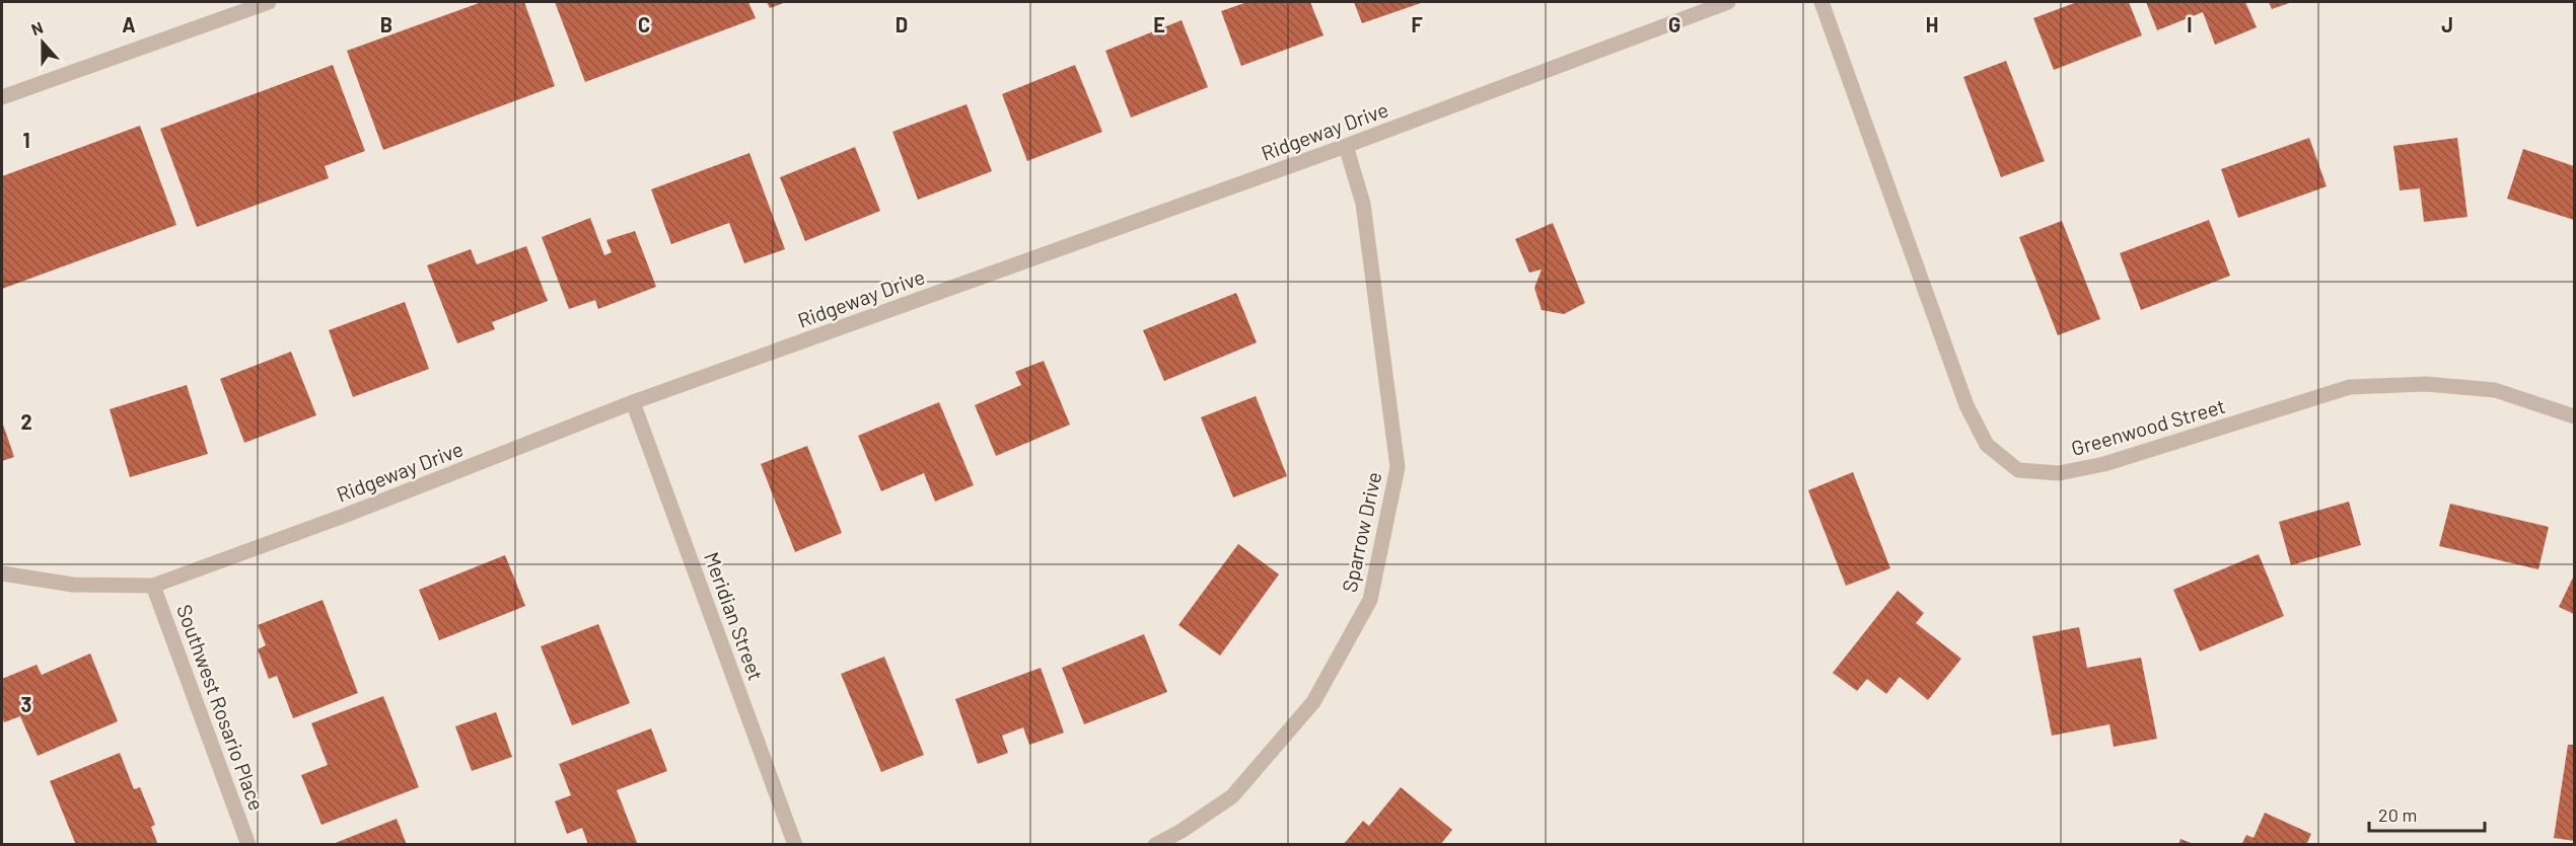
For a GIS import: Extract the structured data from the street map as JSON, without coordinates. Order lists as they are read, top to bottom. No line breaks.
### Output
{"streets":{"street":["Ridgeway Drive","Greenwood Street","Sparrow Drive","Meridian Street","Southwest Rosario Place"]},"crossings":[["Ridgeway Drive","Sparrow Drive"],["Ridgeway Drive","Meridian Street"],["Ridgeway Drive","Southwest Rosario Place"]],"scale_bar":"20 m","north":"top","grid":{"columns":["A","B","C","D","E","F","G","H","I","J"],"rows":["1","2","3"]}}
